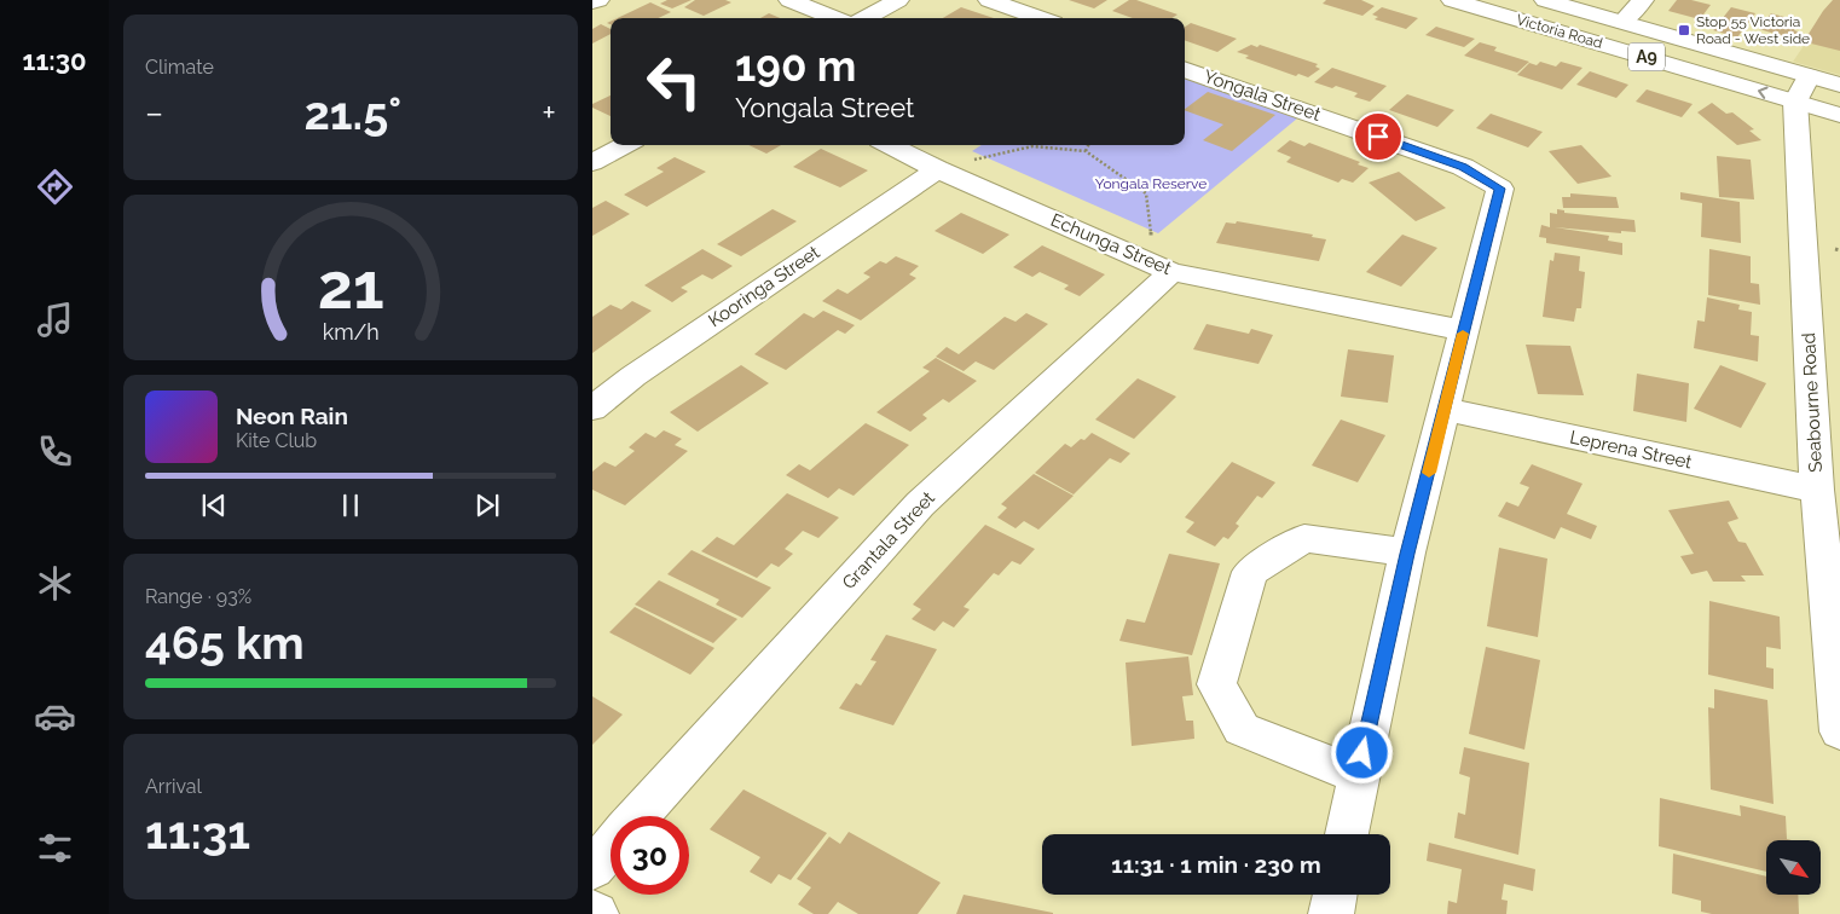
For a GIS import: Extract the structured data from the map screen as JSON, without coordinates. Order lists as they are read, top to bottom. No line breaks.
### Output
{"streets":{"main road":["Victoria Road","A9","Yongala Street","Echunga Street","Kooringa Street","Seabourne Road","Leprena Street","Grantala Street"]},"crossings":[["Victoria Road","Seabourne Road"],["Yongala Street","Echunga Street"],["Yongala Street","Leprena Street"],["Echunga Street","Kooringa Street"],["Echunga Street","Grantala Street"],["Seabourne Road","Leprena Street"]],"parks":["Yongala Reserve"],"places":{"transit":["Stop 55 Victoria Road - West side"]},"north":"bottom right","page":{"tabs":"11:30","tile":["Climate",["Range · 93%","465 km"],["Arrival","11:31"]],"turn":["190 m","Yongala Street"],"heat":["−","21.5°","+"],"song":["Neon Rain","Kite Club"],"limit":"30","trip":"11:31 · 1 min · 230 m","gauge":["21","km/h"]}}
